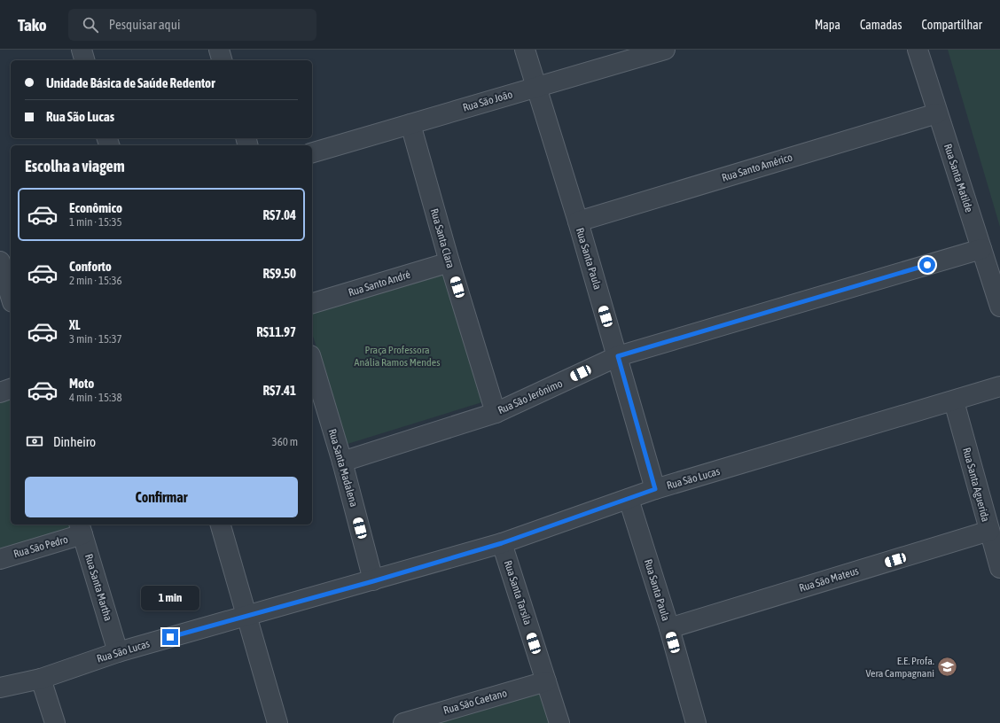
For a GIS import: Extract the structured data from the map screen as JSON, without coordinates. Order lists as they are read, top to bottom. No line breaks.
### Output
{"streets":{"street":["Rua São João","Rua Santo Américo","Rua Santa Matilde","Rua Santa Clara","Rua Santa Paula","Rua Santo André","Rua São Jerônimo","Rua Santa Madalena","Rua São Lucas","Rua Santa Aguerida","Rua São Pedro","Rua São Mateus","Rua Santa Martha","Rua Santa Tarsila","Rua São Caetano"]},"crossings":[["Rua São João","Rua Santa Clara"],["Rua São João","Rua Santa Paula"],["Rua Santo Américo","Rua Santa Matilde"],["Rua Santo Américo","Rua Santa Paula"],["Rua Santa Matilde","Rua São Jerônimo"],["Rua Santa Clara","Rua Santo André"],["Rua Santa Clara","Rua São Jerônimo"],["Rua Santa Paula","Rua São Jerônimo"],["Rua Santa Paula","Rua São Lucas"],["Rua Santa Paula","Rua São Mateus"],["Rua São Jerônimo","Rua Santa Madalena"],["Rua Santa Madalena","Rua São Lucas"],["Rua São Lucas","Rua Santa Aguerida"],["Rua São Lucas","Rua Santa Martha"],["Rua São Lucas","Rua Santa Tarsila"],["Rua Santa Aguerida","Rua São Mateus"],["Rua São Pedro","Rua Santa Martha"],["Rua Santa Tarsila","Rua São Caetano"]],"parks":["Praça Professora Anália Ramos Mendes"],"places":{"school or university":["E.E. Profa. Vera Campagnani"]},"page":{"header":"Tako","search":"Pesquisar aqui","nav":["Mapa","Camadas","Compartilhar"],"banner":["Unidade Básica de Saúde Redentor","Rua São Lucas"],"heading":"Escolha a viagem","list":[{"name":"Econômico","note":"1 min · 15:35","value":"R$7.04"},{"name":"Conforto","note":"2 min · 15:36","value":"R$9.50"},{"name":"XL","note":"3 min · 15:37","value":"R$11.97"},{"name":"Moto","note":"4 min · 15:38","value":"R$7.41"}],"pay":["Dinheiro","360 m"],"buttons":"Confirmar","bubble":"1 min"}}
